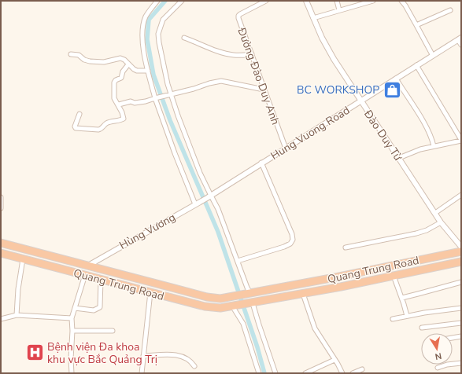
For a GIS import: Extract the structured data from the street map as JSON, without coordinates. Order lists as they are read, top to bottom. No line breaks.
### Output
{"streets":{"highway":["Quang Trung Road"],"street":["Đường Đào Duy Anh","Hung Vuong Road","Đào Duy Từ","Hùng Vương"]},"crossings":[["Đường Đào Duy Anh","Hung Vuong Road"],["Hung Vuong Road","Đào Duy Từ"],["Hung Vuong Road","Hùng Vương"],["Hùng Vương","Quang Trung Road"]],"places":{"shop":["BC WORKSHOP"],"hospital":["Bệnh viện Đa khoa khu vực Bắc Quảng Trị"]},"north":"bottom"}
